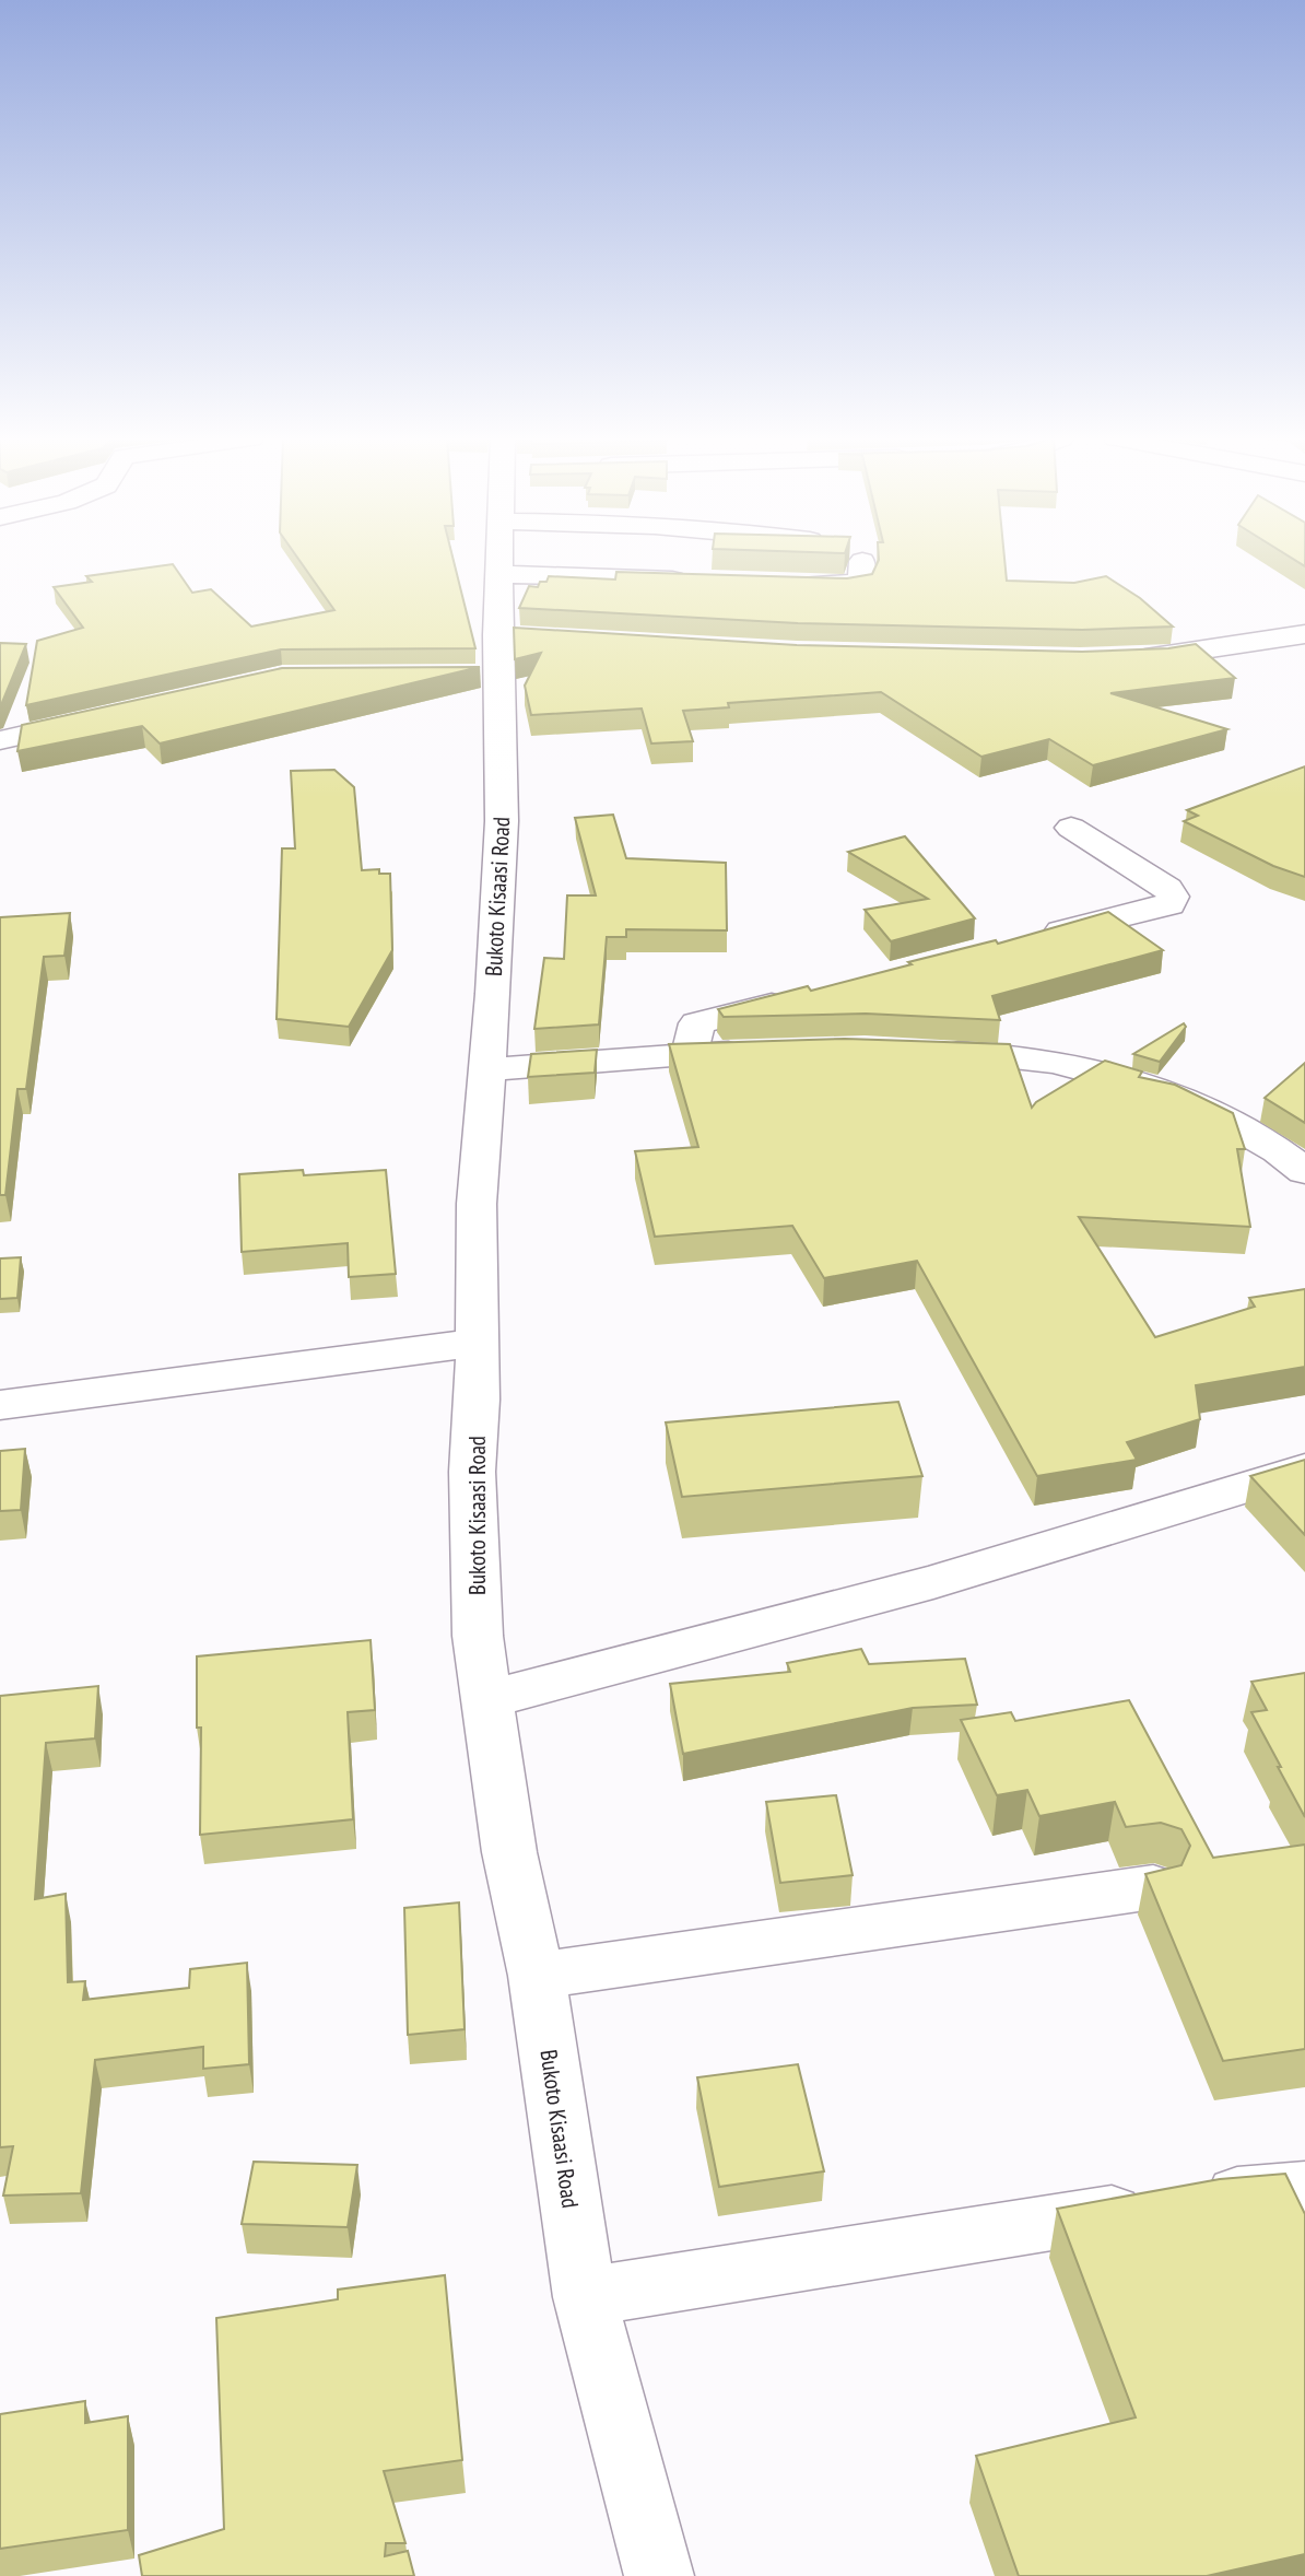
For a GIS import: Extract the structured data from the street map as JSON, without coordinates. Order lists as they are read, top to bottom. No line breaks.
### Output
{"streets":{"street":["Bukoto Kisaasi Road"]}}
